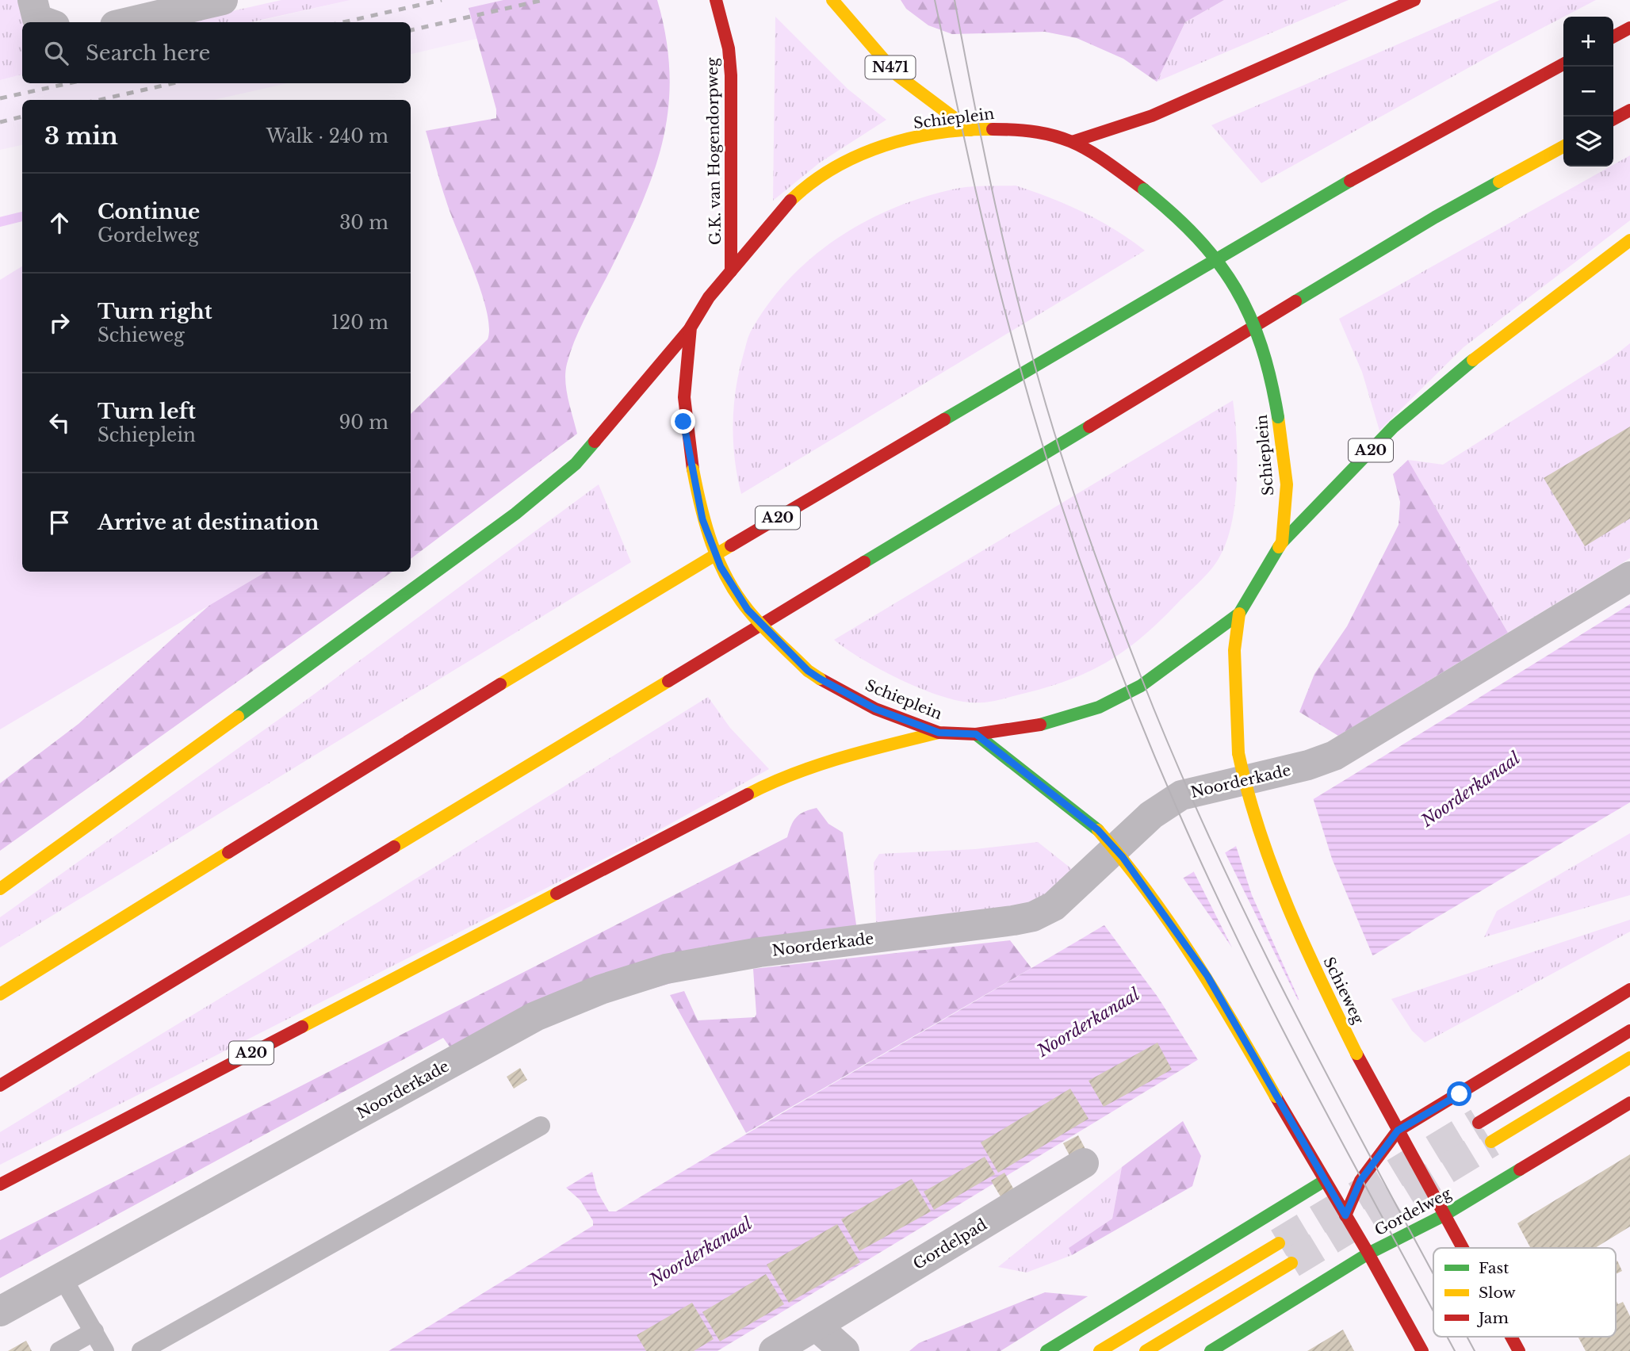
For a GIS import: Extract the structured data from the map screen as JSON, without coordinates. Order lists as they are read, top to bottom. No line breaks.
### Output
{"streets":{"main road":["N471","Schieplein","G.K. van Hogendorpweg","A20","Schieweg","Gordelweg"],"street":["Noorderkade","Gordelpad"]},"crossings":[["N471","Schieplein"],["Schieplein","G.K. van Hogendorpweg"],["Schieplein","A20"],["Schieplein","Schieweg"],["Schieweg","Gordelweg"]],"water":["Noorderkanaal"],"legend":["Fast","Slow","Jam"],"page":{"map_buttons":["+","−"],"search":"Search here","heading":["3 min","Walk · 240 m"],"list":[["Continue","Gordelweg","30 m"],["Turn right","Schieweg","120 m"],["Turn left","Schieplein","90 m"],"Arrive at destination"]}}
